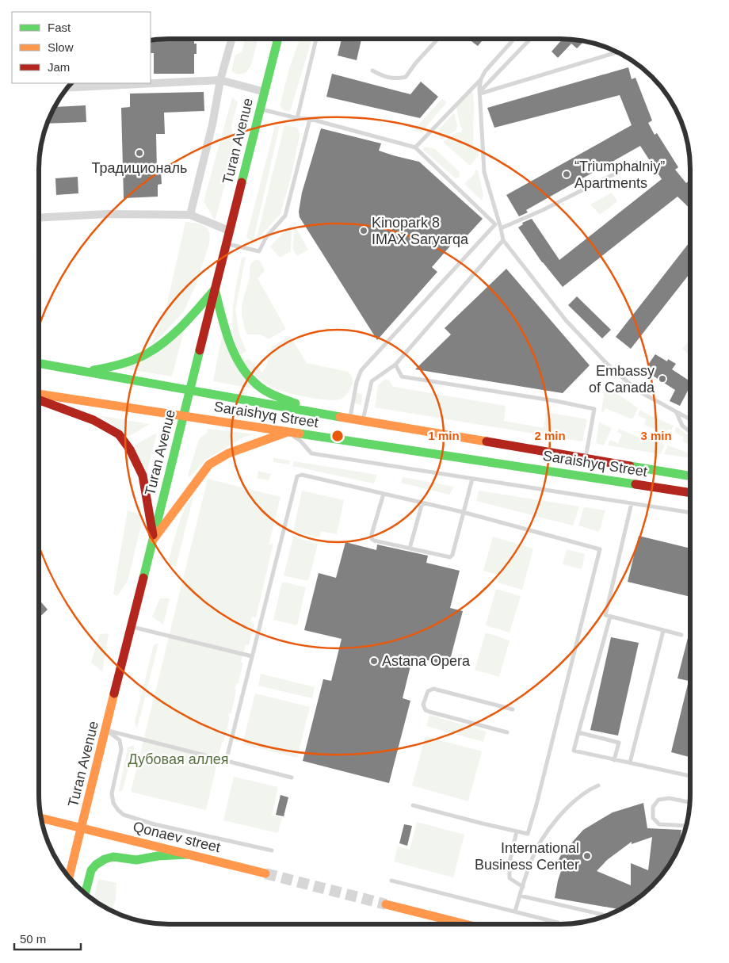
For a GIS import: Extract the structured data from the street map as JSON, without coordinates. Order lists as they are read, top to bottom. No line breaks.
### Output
{"streets":{"main road":["Turan Avenue","Saraishyq Street","Qonaev street"]},"crossings":[["Turan Avenue","Saraishyq Street"],["Turan Avenue","Qonaev street"]],"parks":["Дубовая аллея"],"places":["Традициональ","“Triumphalniy” Apartments","Kinopark 8 IMAX Saryarqa","Embassy of Canada","Astana Opera","International Business Center"],"legend":["Fast","Slow","Jam"],"scale_bar":"50 m","rings":["1 min","2 min","3 min"]}
